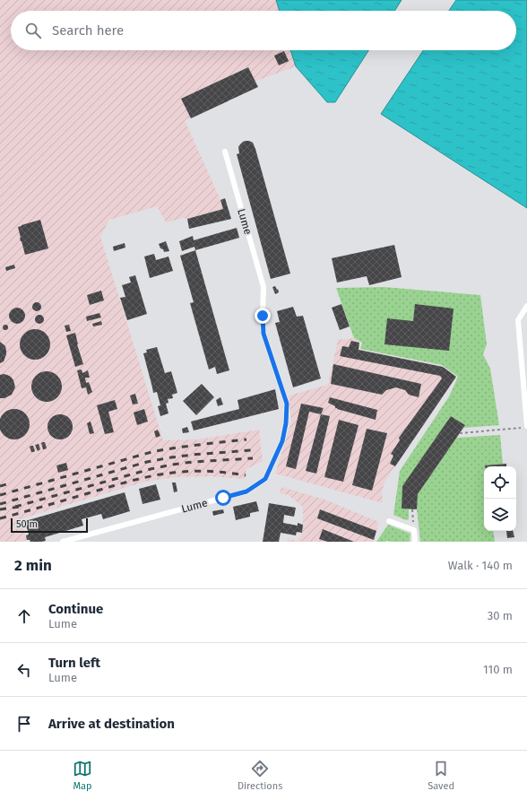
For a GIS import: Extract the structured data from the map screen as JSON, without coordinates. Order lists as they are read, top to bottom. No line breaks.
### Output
{"streets":{"lane":["Lume"]},"scale_bar":"50 m","page":{"search":"Search here","scale":"50 m","heading":["2 min","Walk · 140 m"],"list":[["Continue","Lume","30 m"],["Turn left","Lume","110 m"],"Arrive at destination"],"nav":["Map","Directions","Saved"]}}
